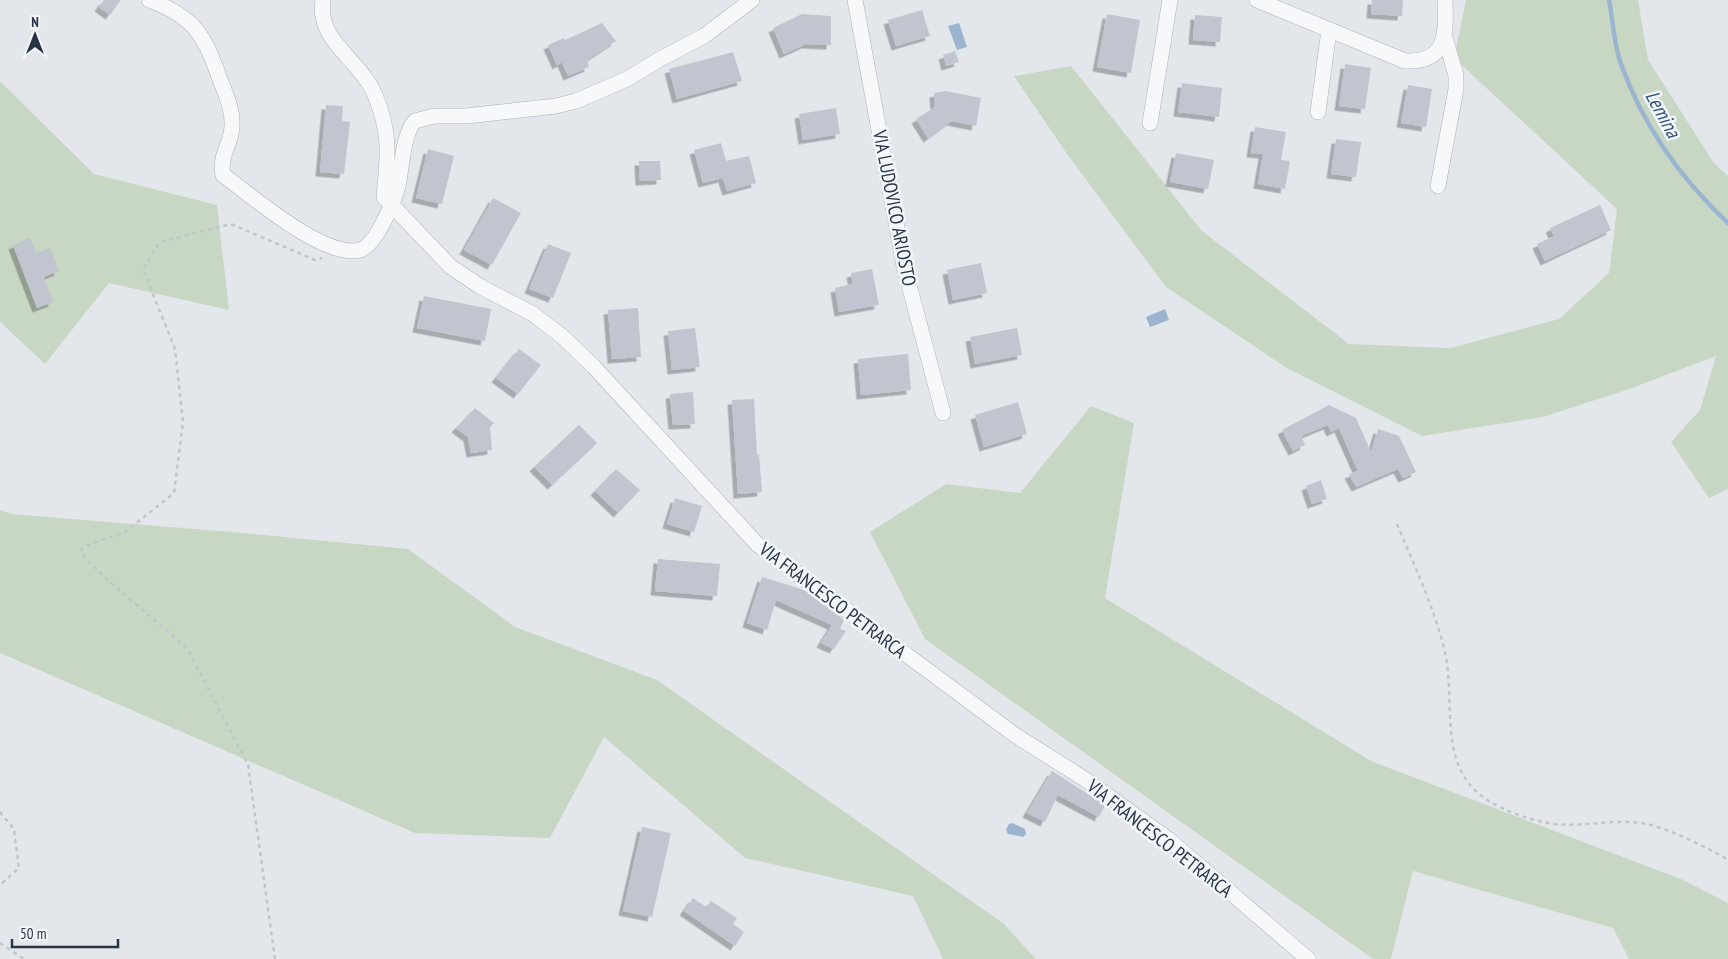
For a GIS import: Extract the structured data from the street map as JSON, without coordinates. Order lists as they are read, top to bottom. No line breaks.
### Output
{"streets":{"street":["VIA LUDOVICO ARIOSTO","VIA FRANCESCO PETRARCA"]},"water":["Lemina"],"scale_bar":"50 m","north":"top"}
